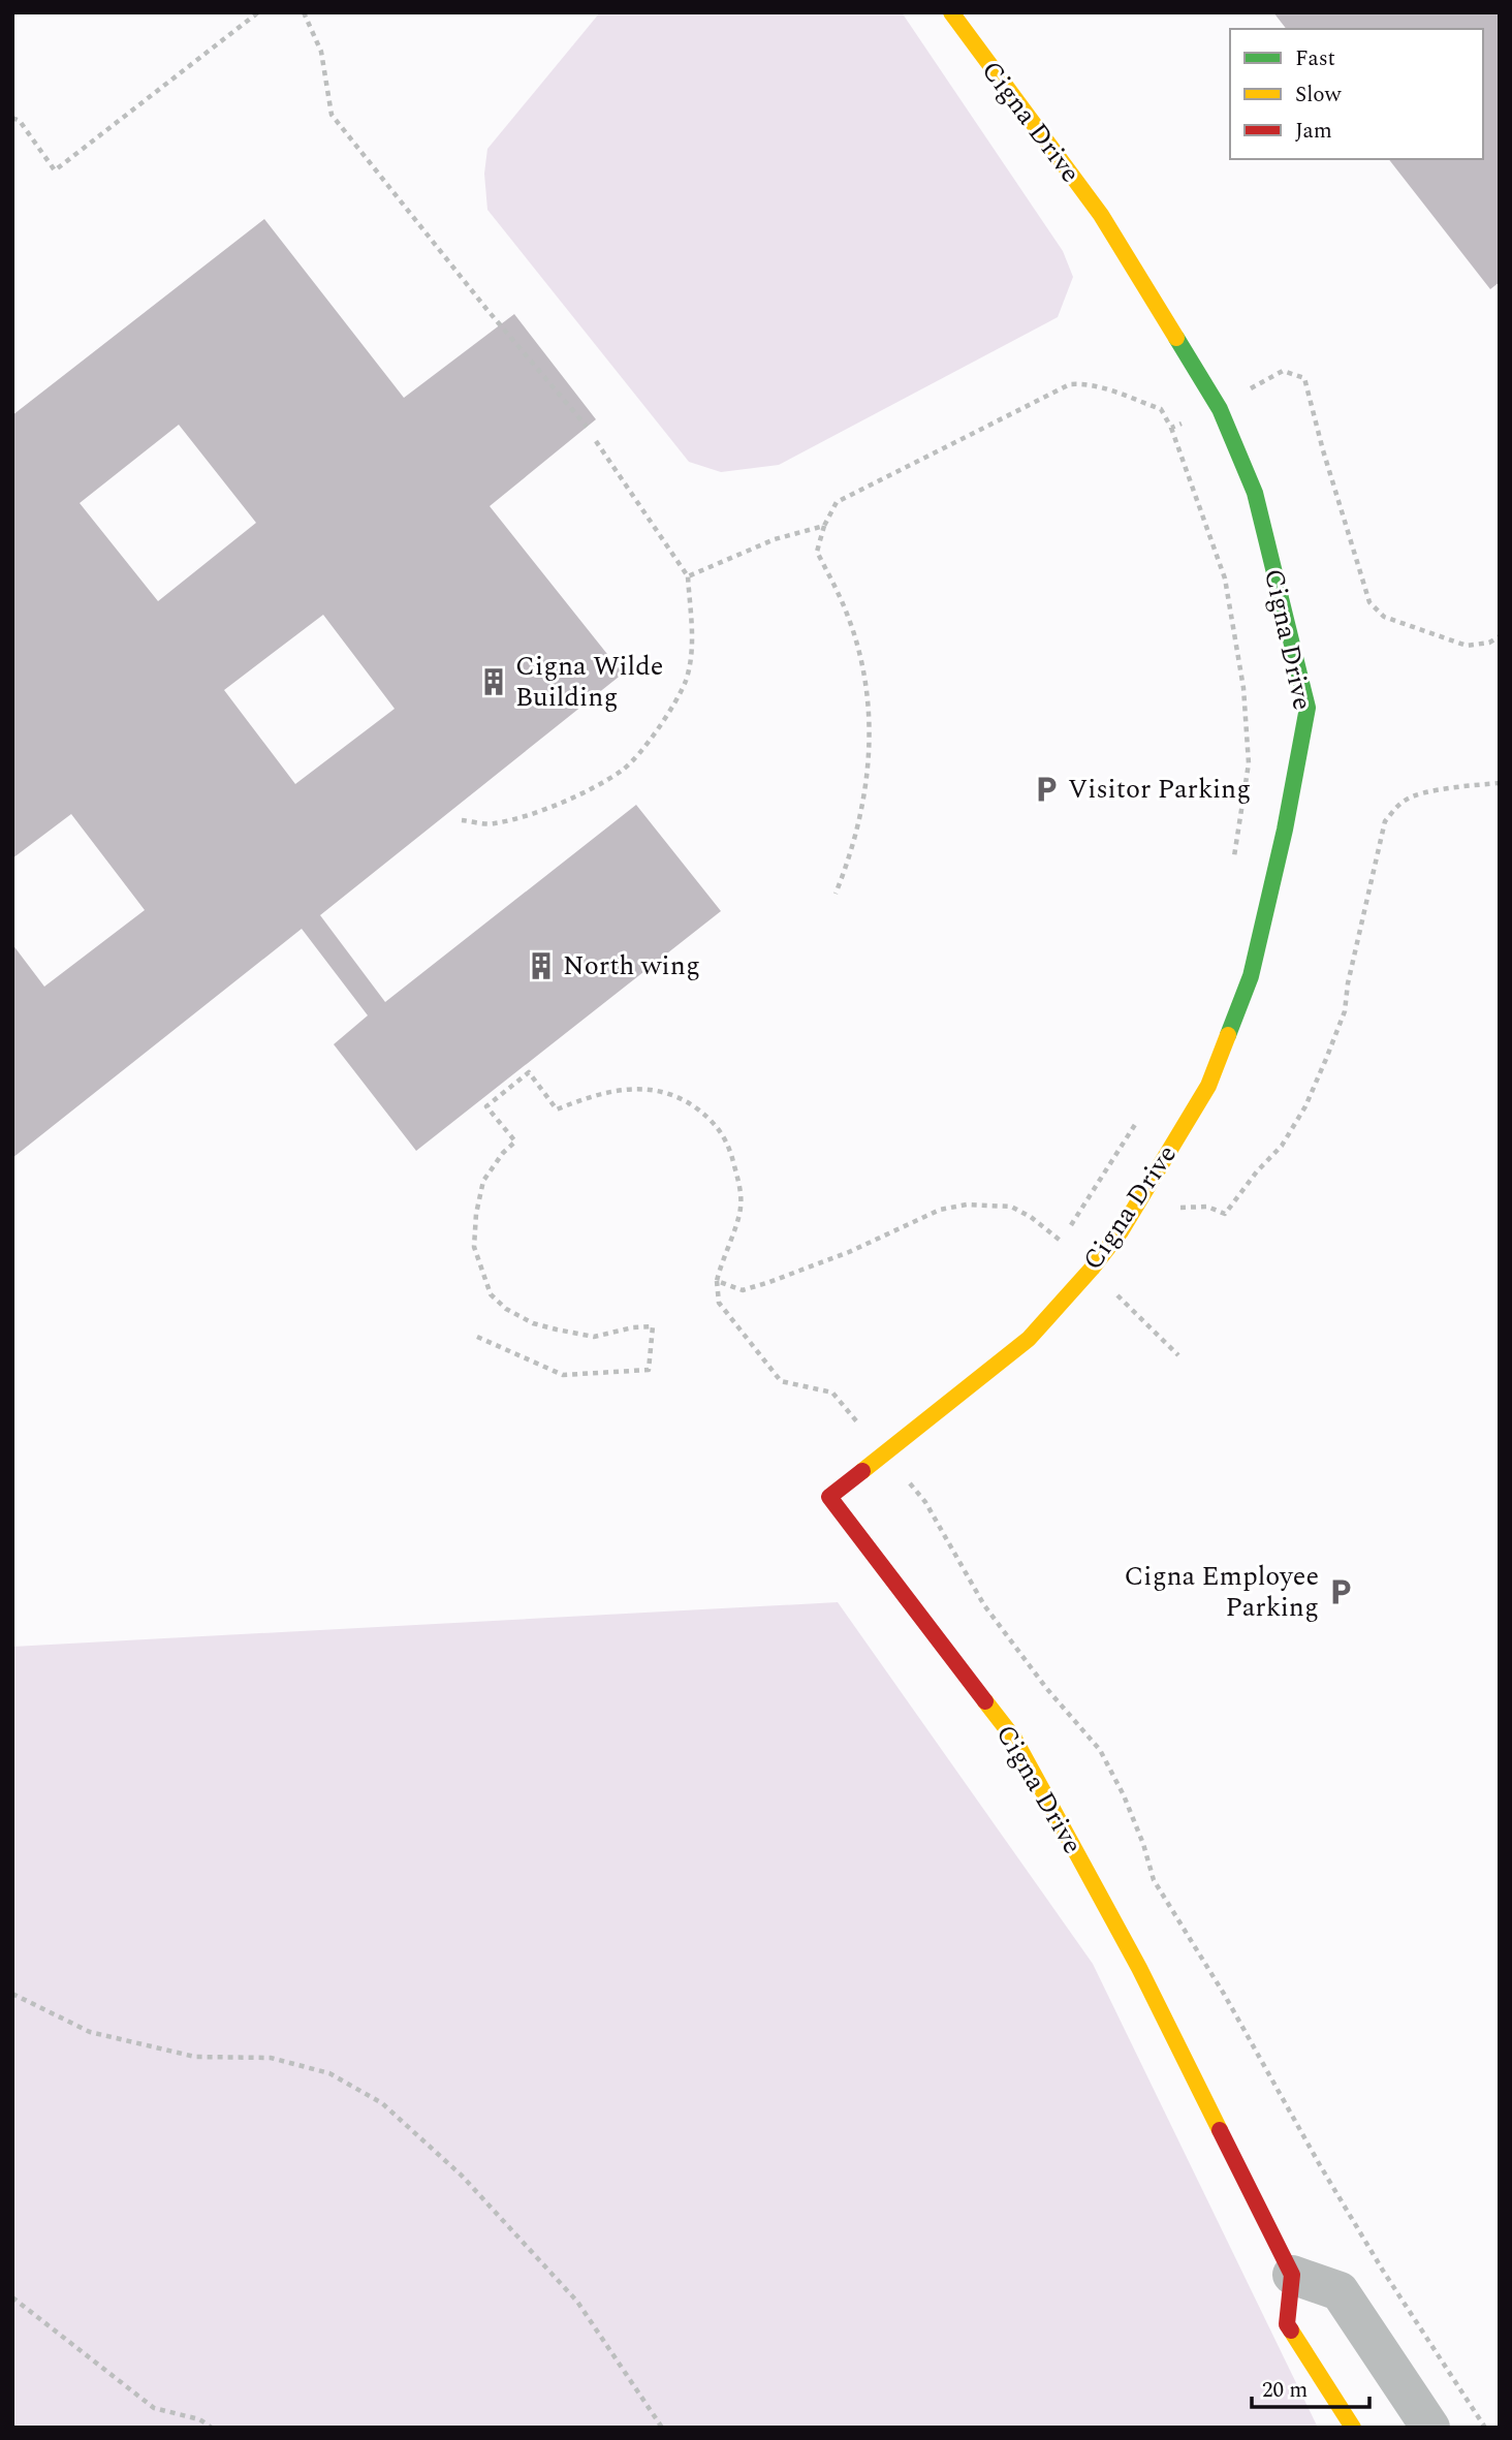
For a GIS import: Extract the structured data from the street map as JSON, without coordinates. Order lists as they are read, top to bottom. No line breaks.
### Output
{"streets":{"street":["Cigna Drive"]},"places":{"building":["Cigna Wilde Building","North wing"],"parking":["Visitor Parking","Cigna Employee Parking"]},"legend":["Fast","Slow","Jam"],"scale_bar":"20 m"}
